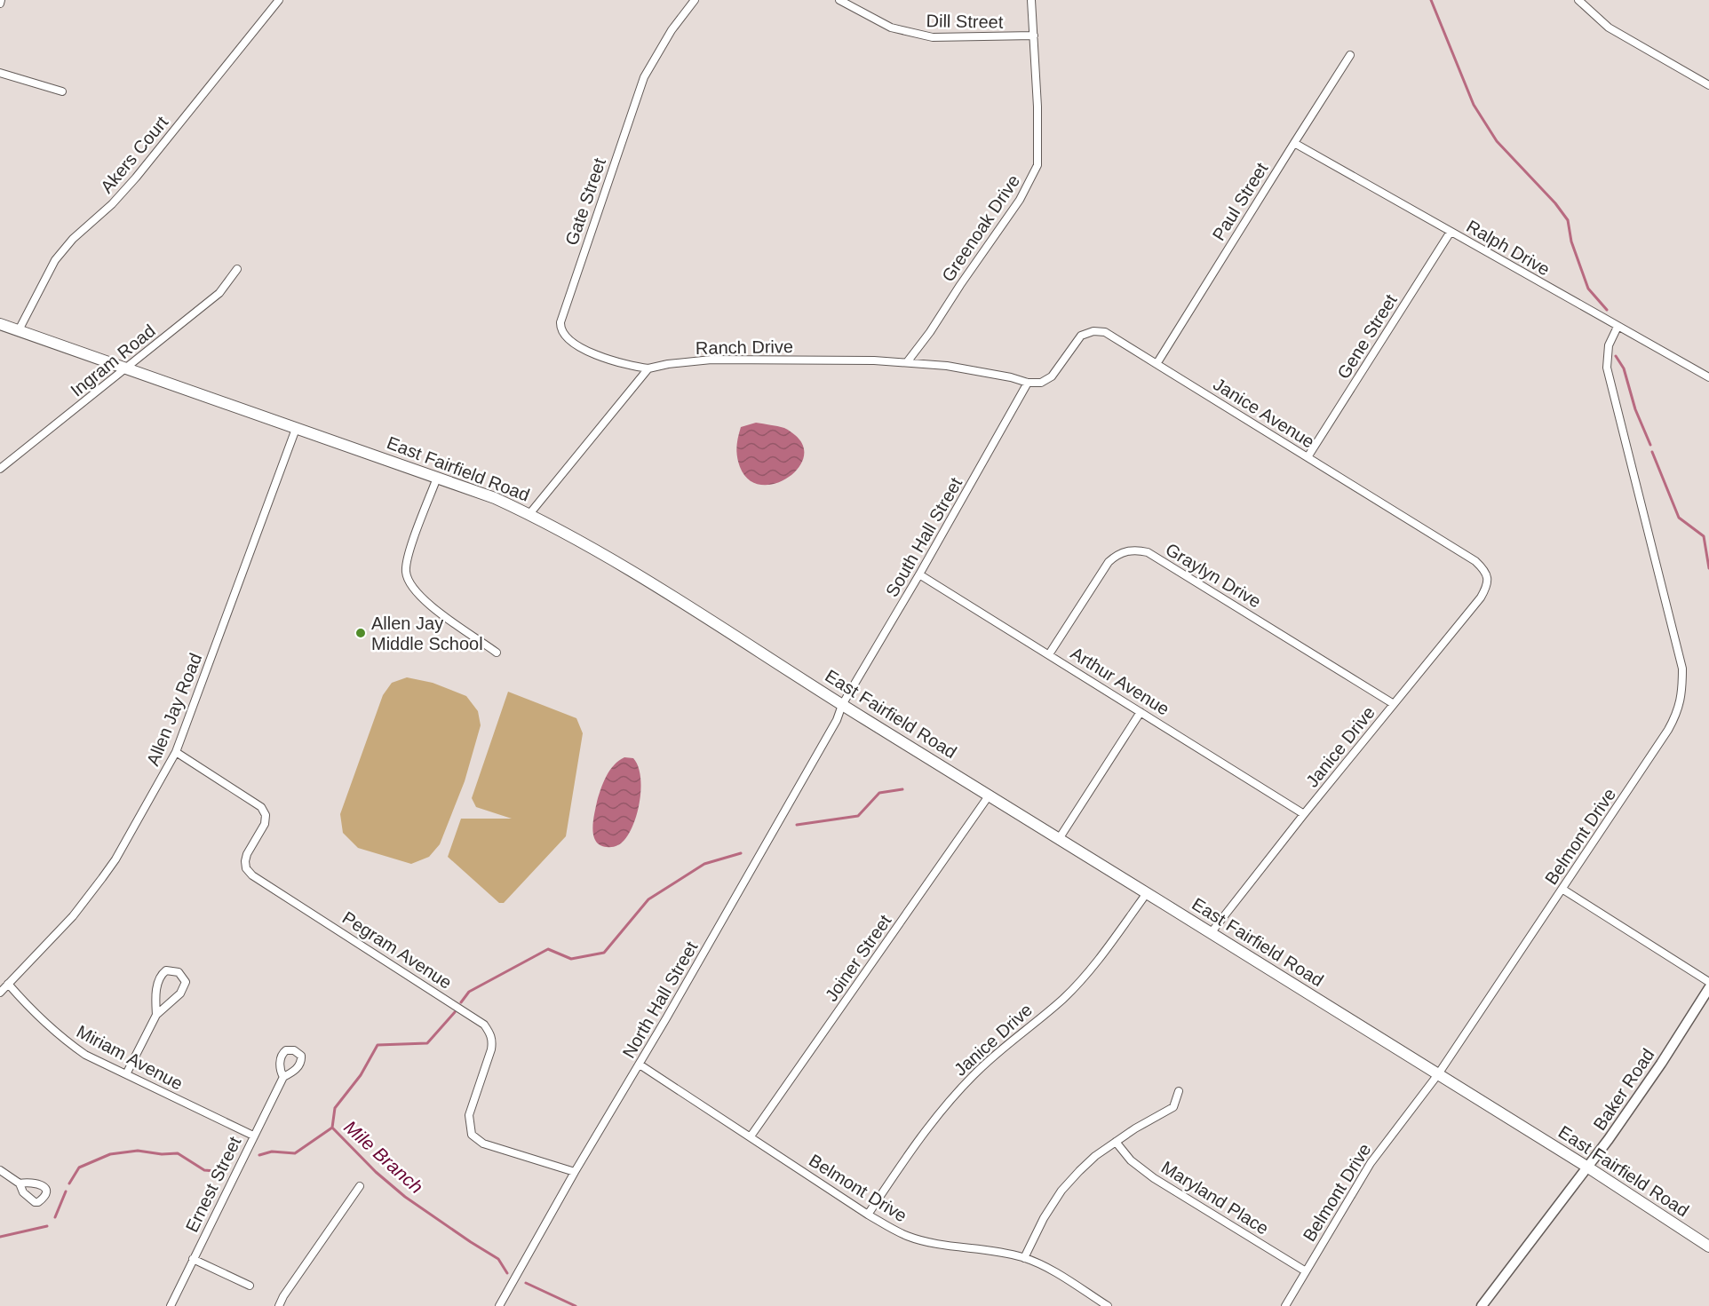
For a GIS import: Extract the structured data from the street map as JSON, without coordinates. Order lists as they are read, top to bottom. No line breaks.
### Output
{"streets":{"main road":["East Fairfield Road"],"street":["Dill Street","Akers Court","Gate Street","Paul Street","Greenoak Drive","Ralph Drive","Gene Street","Ranch Drive","Ingram Road","Janice Avenue","South Hall Street","Graylyn Drive","Arthur Avenue","Allen Jay Road","Janice Drive","Belmont Drive","Pegram Avenue","Joiner Street","North Hall Street","Miriam Avenue","Baker Road","Ernest Street","Maryland Place"]},"crossings":[["Dill Street","Greenoak Drive"],["Akers Court","East Fairfield Road"],["Gate Street","Ranch Drive"],["Paul Street","Ralph Drive"],["Paul Street","Janice Avenue"],["Greenoak Drive","Ranch Drive"],["Ralph Drive","Gene Street"],["Ralph Drive","Belmont Drive"],["Gene Street","Janice Avenue"],["Ranch Drive","Janice Avenue"],["Ranch Drive","South Hall Street"],["Ingram Road","East Fairfield Road"],["Janice Avenue","South Hall Street"],["Janice Avenue","Janice Drive"],["East Fairfield Road","South Hall Street"],["East Fairfield Road","Allen Jay Road"],["East Fairfield Road","Janice Drive"],["East Fairfield Road","Belmont Drive"],["East Fairfield Road","Joiner Street"],["East Fairfield Road","North Hall Street"],["East Fairfield Road","Baker Road"],["South Hall Street","Arthur Avenue"],["South Hall Street","North Hall Street"],["Graylyn Drive","Arthur Avenue"],["Graylyn Drive","Janice Drive"],["Arthur Avenue","Janice Drive"],["Allen Jay Road","Pegram Avenue"],["Allen Jay Road","Miriam Avenue"],["Janice Drive","Belmont Drive"],["Belmont Drive","Joiner Street"],["Belmont Drive","North Hall Street"],["Belmont Drive","Maryland Place"],["Pegram Avenue","North Hall Street"],["Miriam Avenue","Ernest Street"]],"water":["Mile Branch"],"places":["Allen Jay Middle School"]}
